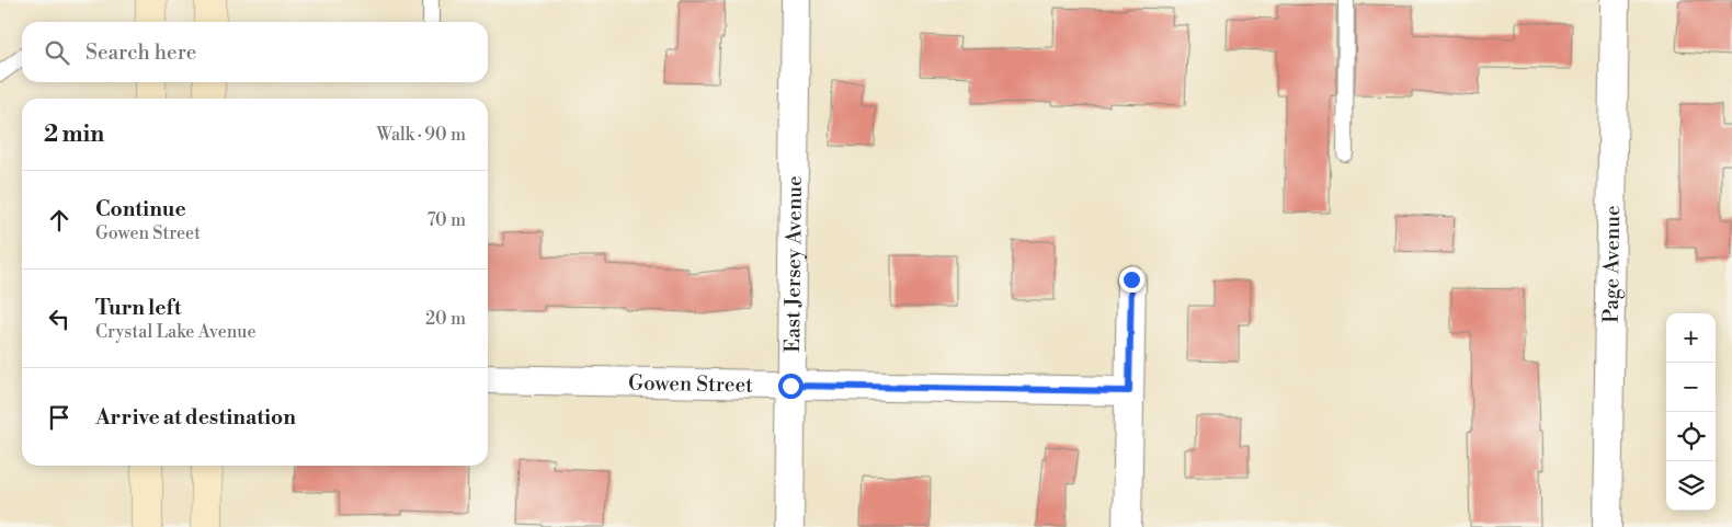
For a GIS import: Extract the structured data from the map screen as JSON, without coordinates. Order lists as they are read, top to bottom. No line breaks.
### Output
{"streets":{"street":["East Jersey Avenue","Page Avenue","Gowen Street"]},"crossings":[["East Jersey Avenue","Gowen Street"]],"page":{"search":"Search here","heading":["2 min","Walk · 90 m"],"list":[["Continue","Gowen Street","70 m"],["Turn left","Crystal Lake Avenue","20 m"],"Arrive at destination"],"map_buttons":["+","−"]}}
